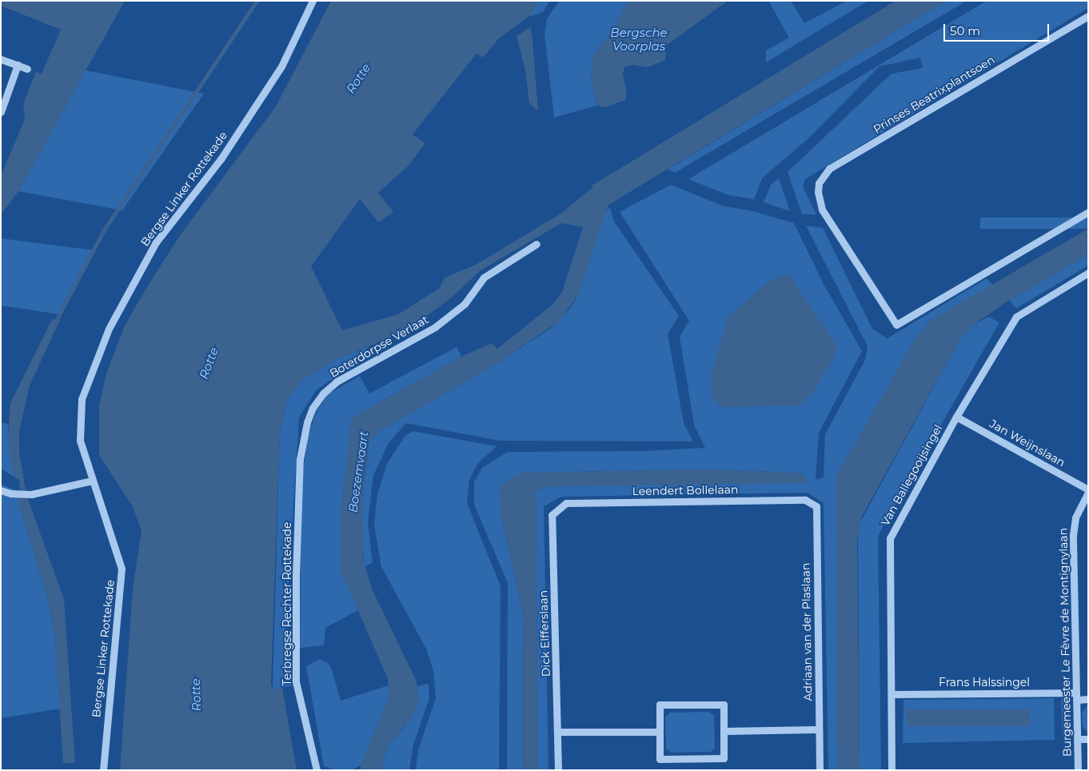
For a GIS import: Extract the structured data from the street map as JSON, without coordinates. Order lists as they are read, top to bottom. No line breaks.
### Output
{"streets":{"street":["Prinses Beatrixplantsoen","Bergse Linker Rottekade","Boterdorpse Verlaat","Jan Weijnslaan","Van Ballegooijsingel","Leendert Bollelaan","Terbregse Rechter Rottekade","Adriaan van der Plaslaan","Dick Elfferslaan","Burgemeester Le Fèvre de Montignylaan","Frans Halssingel"]},"crossings":[["Boterdorpse Verlaat","Terbregse Rechter Rottekade"],["Jan Weijnslaan","Van Ballegooijsingel"],["Van Ballegooijsingel","Frans Halssingel"],["Leendert Bollelaan","Adriaan van der Plaslaan"],["Leendert Bollelaan","Dick Elfferslaan"],["Burgemeester Le Fèvre de Montignylaan","Frans Halssingel"]],"water":["Bergsche Voorplas","Rotte","Boezemvaart"],"scale_bar":"50 m"}
